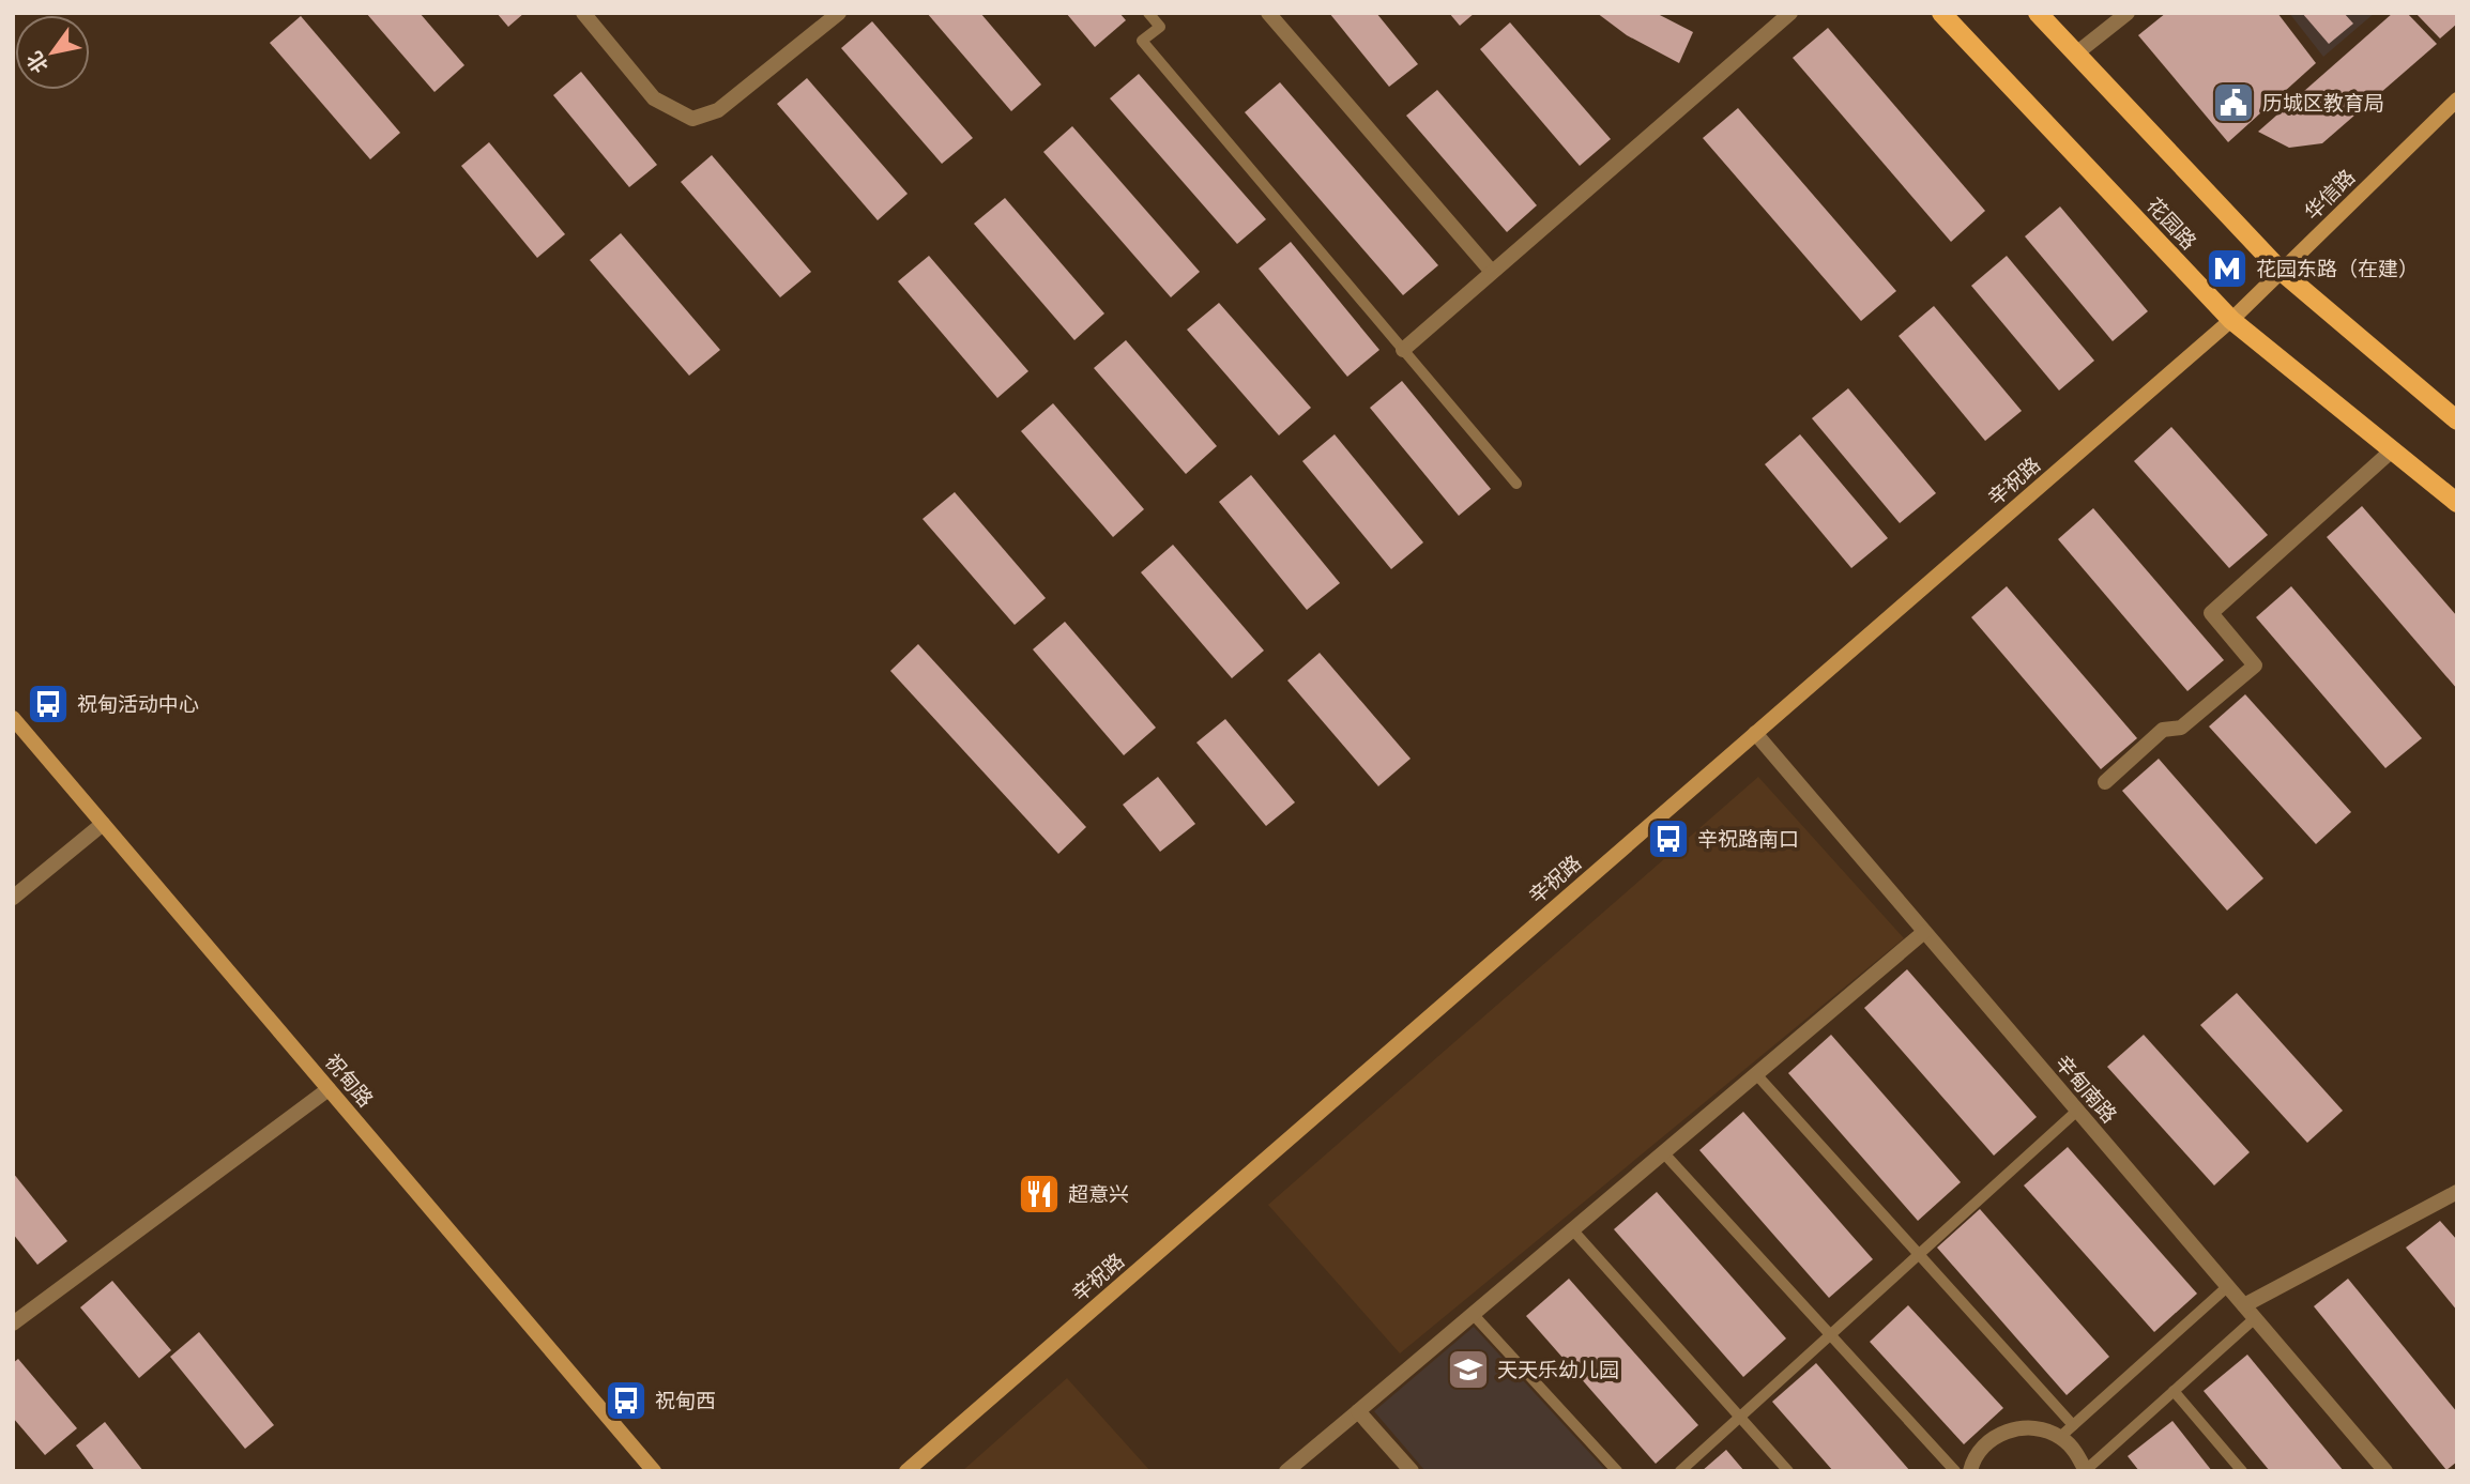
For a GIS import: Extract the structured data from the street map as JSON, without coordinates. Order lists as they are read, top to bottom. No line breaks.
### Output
{"streets":{"main road":["华信路","花园路","辛祝路","祝甸路"],"street":["辛甸南路"]},"crossings":[["华信路","花园路"],["华信路","辛祝路"],["花园路","辛祝路"],["辛祝路","辛甸南路"]],"places":{"public building":["历城区教育局"],"metro station":["花园东路（在建）"],"bus stop":["祝甸活动中心","辛祝路南口","祝甸西"],"restaurant":["超意兴"],"school or university":["天天乐幼儿园"]},"north":"bottom left"}
